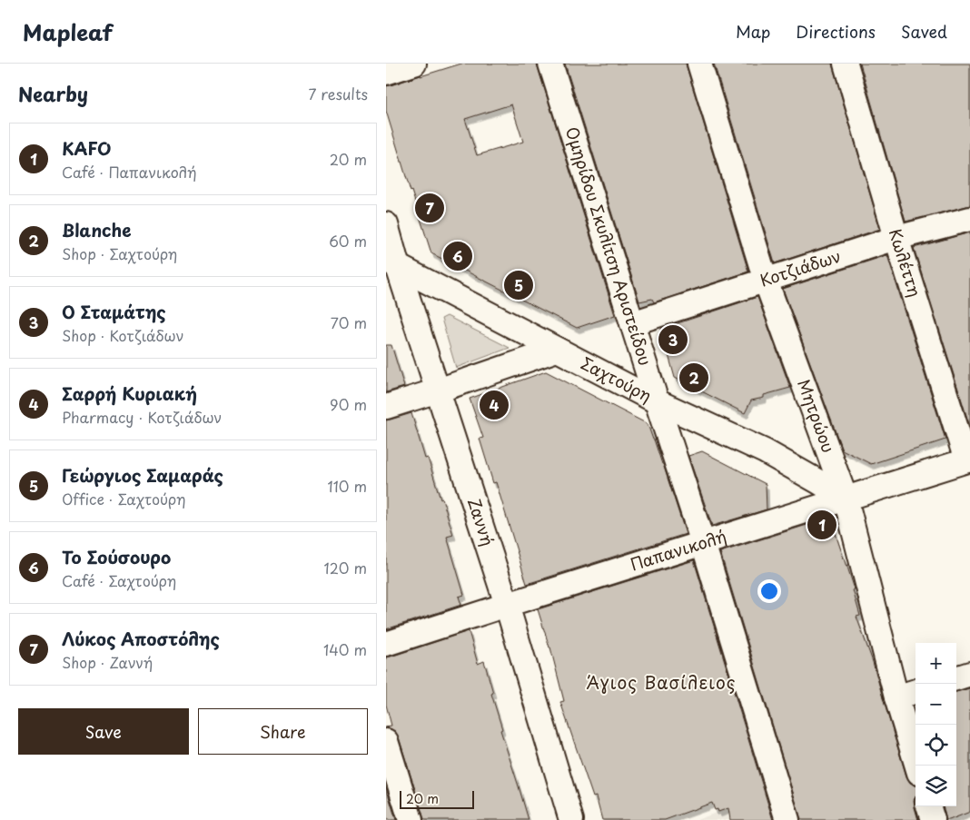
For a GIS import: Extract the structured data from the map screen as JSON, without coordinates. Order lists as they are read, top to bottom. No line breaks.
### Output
{"streets":{"street":["Ομηρίδου Σκυλίτση Αριστείδου","Κωλέττη","Κοτζιάδων","Σαχτούρη","Μητρώου","Ζαννή","Παπανικολή"]},"crossings":[["Ομηρίδου Σκυλίτση Αριστείδου","Κοτζιάδων"],["Ομηρίδου Σκυλίτση Αριστείδου","Σαχτούρη"],["Ομηρίδου Σκυλίτση Αριστείδου","Παπανικολή"],["Κωλέττη","Κοτζιάδων"],["Κωλέττη","Παπανικολή"],["Κοτζιάδων","Μητρώου"],["Σαχτούρη","Μητρώου"],["Σαχτούρη","Ζαννή"],["Σαχτούρη","Παπανικολή"],["Μητρώου","Παπανικολή"],["Ζαννή","Παπανικολή"]],"districts":["Άγιος Βασίλειος"],"scale_bar":"20 m","page":{"header":"Mapleaf","nav":["Map","Directions","Saved"],"heading":["Nearby","7 results"],"list":[{"mark":"1","name":"KAFO","note":"Café · Παπανικολή","value":"20 m"},{"mark":"2","name":"Blanche","note":"Shop · Σαχτούρη","value":"60 m"},{"mark":"3","name":"Ο Σταμάτης","note":"Shop · Κοτζιάδων","value":"70 m"},{"mark":"4","name":"Σαρρή Κυριακή","note":"Pharmacy · Κοτζιάδων","value":"90 m"},{"mark":"5","name":"Γεώργιος Σαμαράς","note":"Office · Σαχτούρη","value":"110 m"},{"mark":"6","name":"Το Σούσουρο","note":"Café · Σαχτούρη","value":"120 m"},{"mark":"7","name":"Λύκος Αποστόλης","note":"Shop · Ζαννή","value":"140 m"}],"pins":["7","6","5","3","2","4","1"],"map_buttons":["+","−"],"buttons":["Save","Share"],"scale":"20 m"}}
